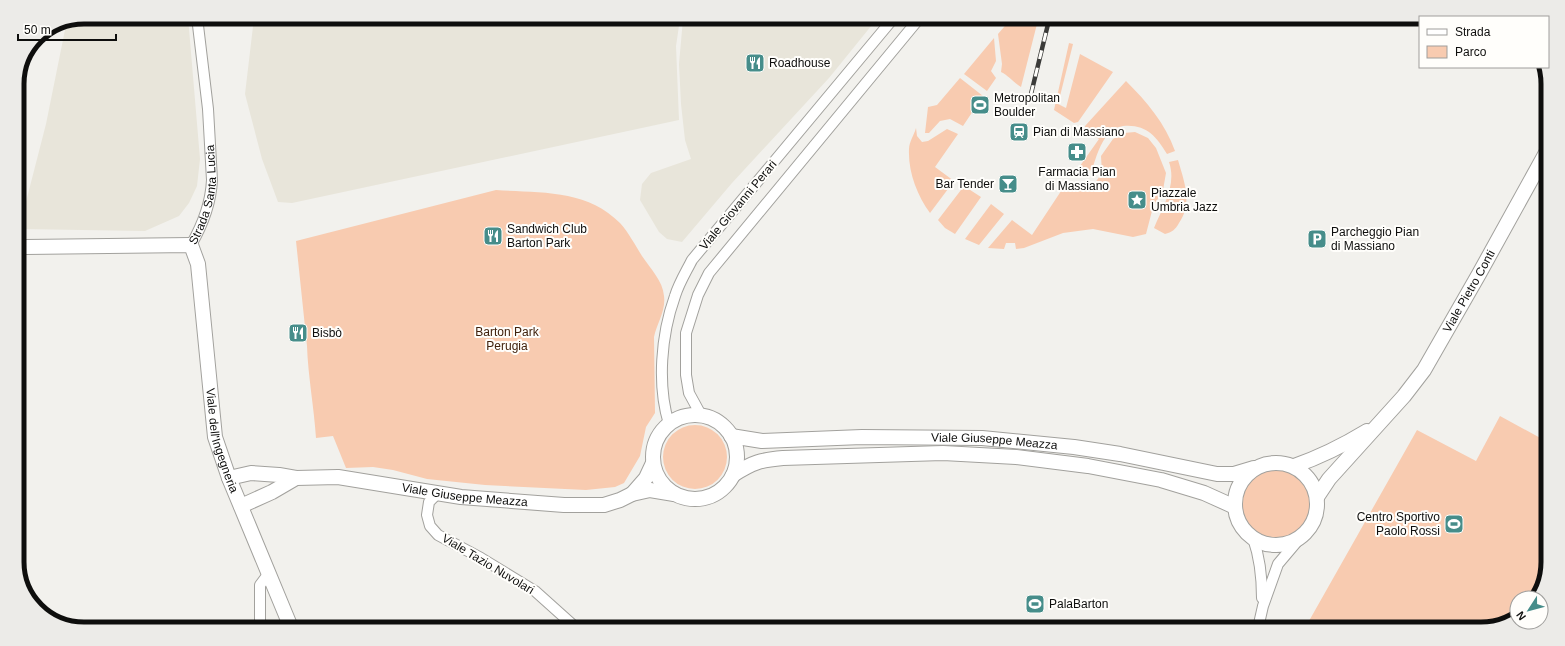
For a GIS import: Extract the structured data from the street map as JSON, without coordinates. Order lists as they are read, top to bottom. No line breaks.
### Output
{"streets":{"street":["Strada Santa Lucia","Viale Giovanni Perari","Viale Pietro Conti","Viale dell'Ingegneria","Viale Giuseppe Meazza","Viale Tazio Nuvolari"]},"crossings":[["Strada Santa Lucia","Viale dell'Ingegneria"],["Viale Giovanni Perari","Viale Giuseppe Meazza"],["Viale Pietro Conti","Viale Giuseppe Meazza"],["Viale dell'Ingegneria","Viale Giuseppe Meazza"],["Viale Giuseppe Meazza","Viale Tazio Nuvolari"]],"parks":["Barton Park Perugia"],"places":{"restaurant":["Roadhouse","Sandwich Club Barton Park","Bisbò"],"sports":["Metropolitan Boulder","Centro Sportivo Paolo Rossi","PalaBarton"],"station":["Pian di Massiano"],"pharmacy":["Farmacia Pian di Massiano"],"bar":["Bar Tender"],"place":["Piazzale Umbria Jazz"],"parking":["Parcheggio Pian di Massiano"]},"legend":["Strada","Parco"],"scale_bar":"50 m","north":"bottom left"}
